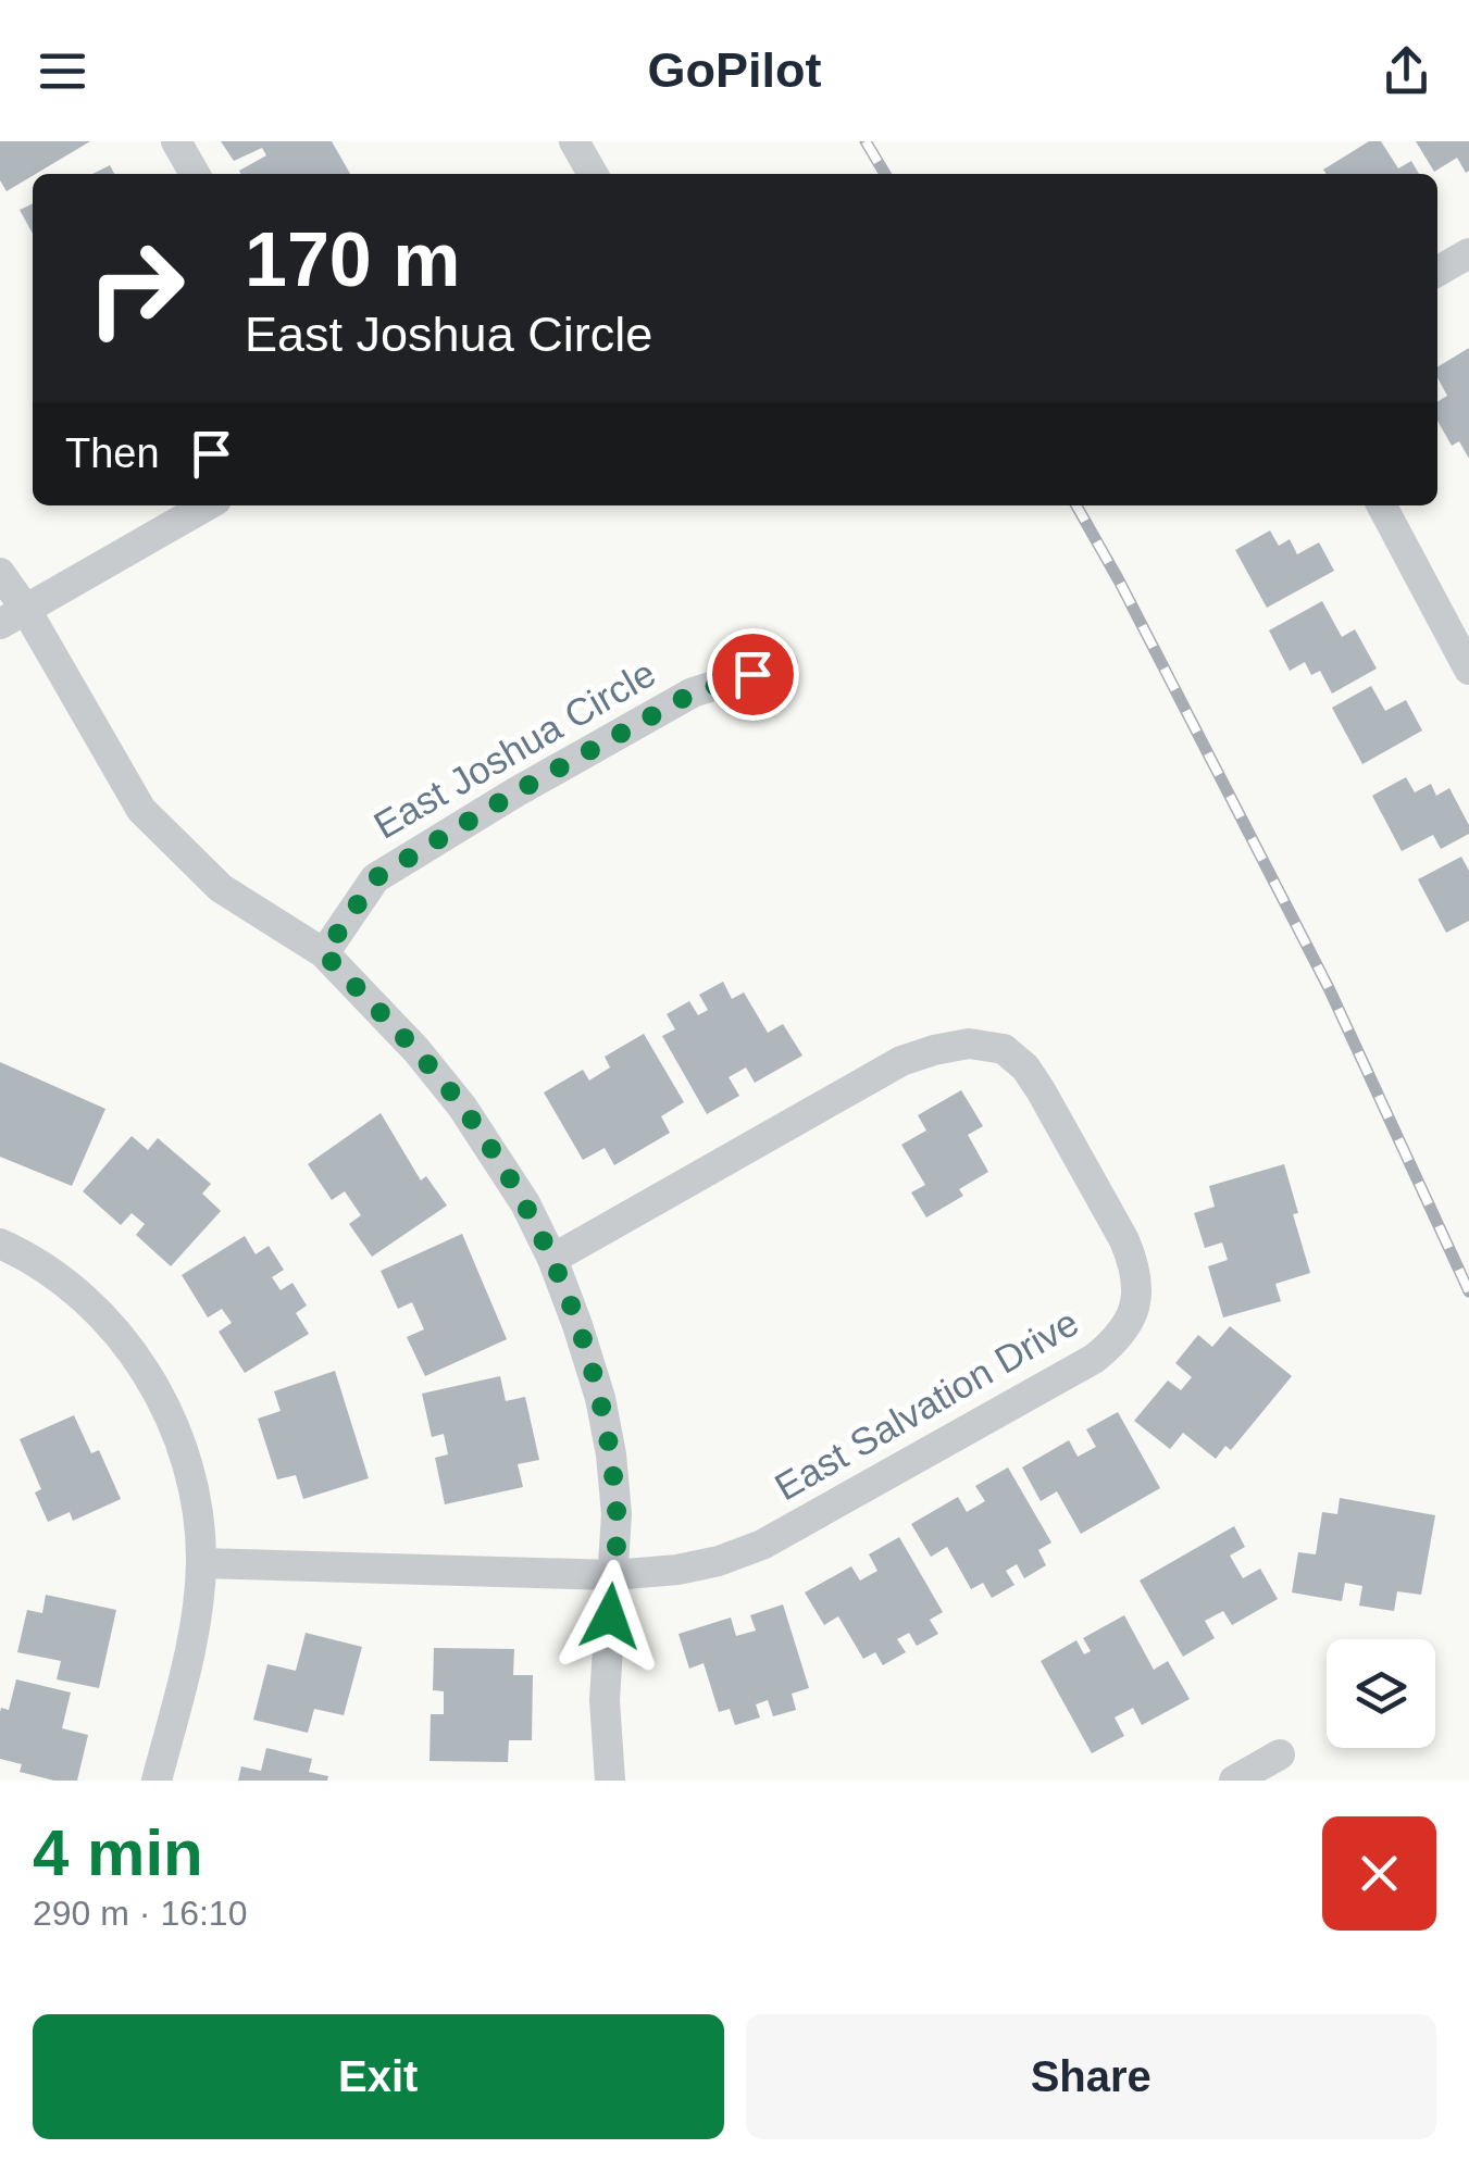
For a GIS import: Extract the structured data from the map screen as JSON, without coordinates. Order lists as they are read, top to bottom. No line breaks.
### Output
{"streets":{"street":["East Joshua Circle","East Salvation Drive"]},"page":{"header":"GoPilot","turn":["170 m","East Joshua Circle"],"then":"Then","heading":["4 min","290 m · 16:10"],"buttons":["Exit","Share"]}}
